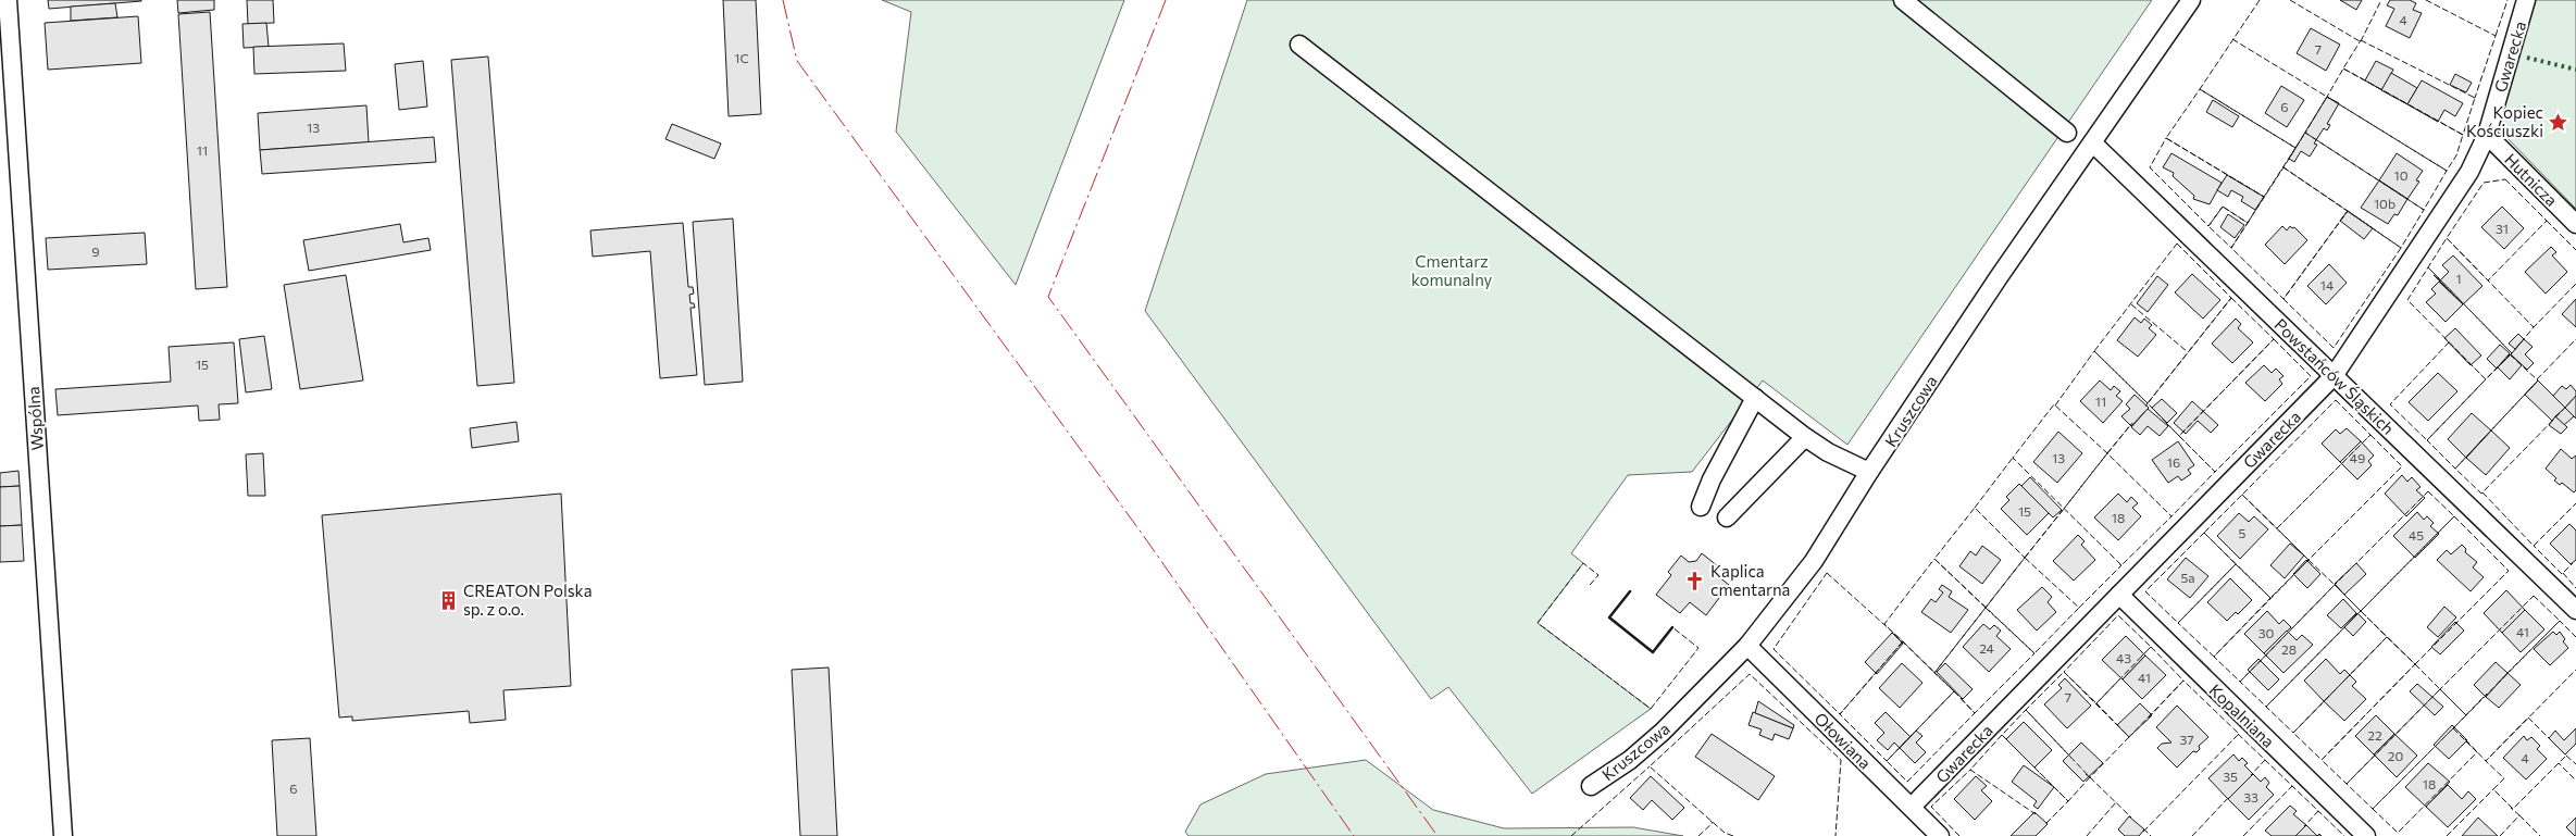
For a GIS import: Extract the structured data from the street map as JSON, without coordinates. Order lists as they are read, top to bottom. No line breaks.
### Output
{"streets":{"street":["Gwarecka","Hutnicza","Powstańców Śląskich","Kruszcowa","Wspólna","Kopalniana","Ołowiana"]},"crossings":[["Gwarecka","Hutnicza"],["Gwarecka","Powstańców Śląskich"],["Gwarecka","Kopalniana"],["Gwarecka","Ołowiana"],["Powstańców Śląskich","Kruszcowa"],["Kruszcowa","Ołowiana"]],"parks":["Cmentarz komunalny"],"places":{"place":["Kopiec Kościuszki"],"church":["Kaplica cmentarna"],"building":["CREATON Polska sp. z o.o."]},"house_numbers":["4","7","1C","6","13","11","10","10b","31","9","1","14","15","11","13","49","16","15","18","5","45","5a","41","30","24","28","43","41","7","22","37","20","4","35","18","6","33"]}
